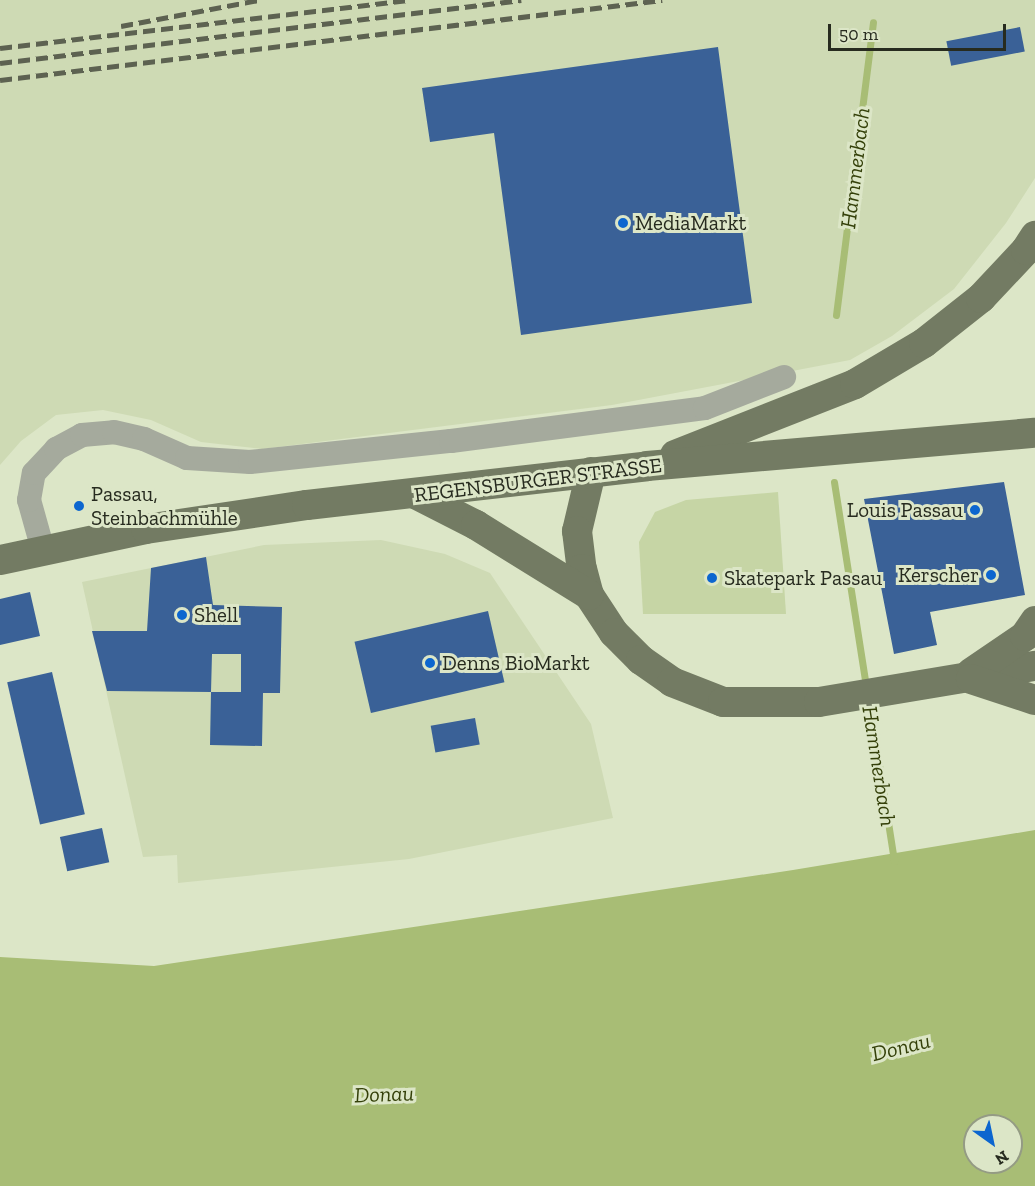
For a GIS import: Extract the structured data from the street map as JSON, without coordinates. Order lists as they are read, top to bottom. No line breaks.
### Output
{"streets":{"main road":["REGENSBURGER STRASSE"]},"water":["Hammerbach","Donau"],"places":["MediaMarkt","Passau, Steinbachmühle","Louis Passau","Kerscher","Skatepark Passau","Shell","Denns BioMarkt"],"scale_bar":"50 m","north":"bottom right"}
